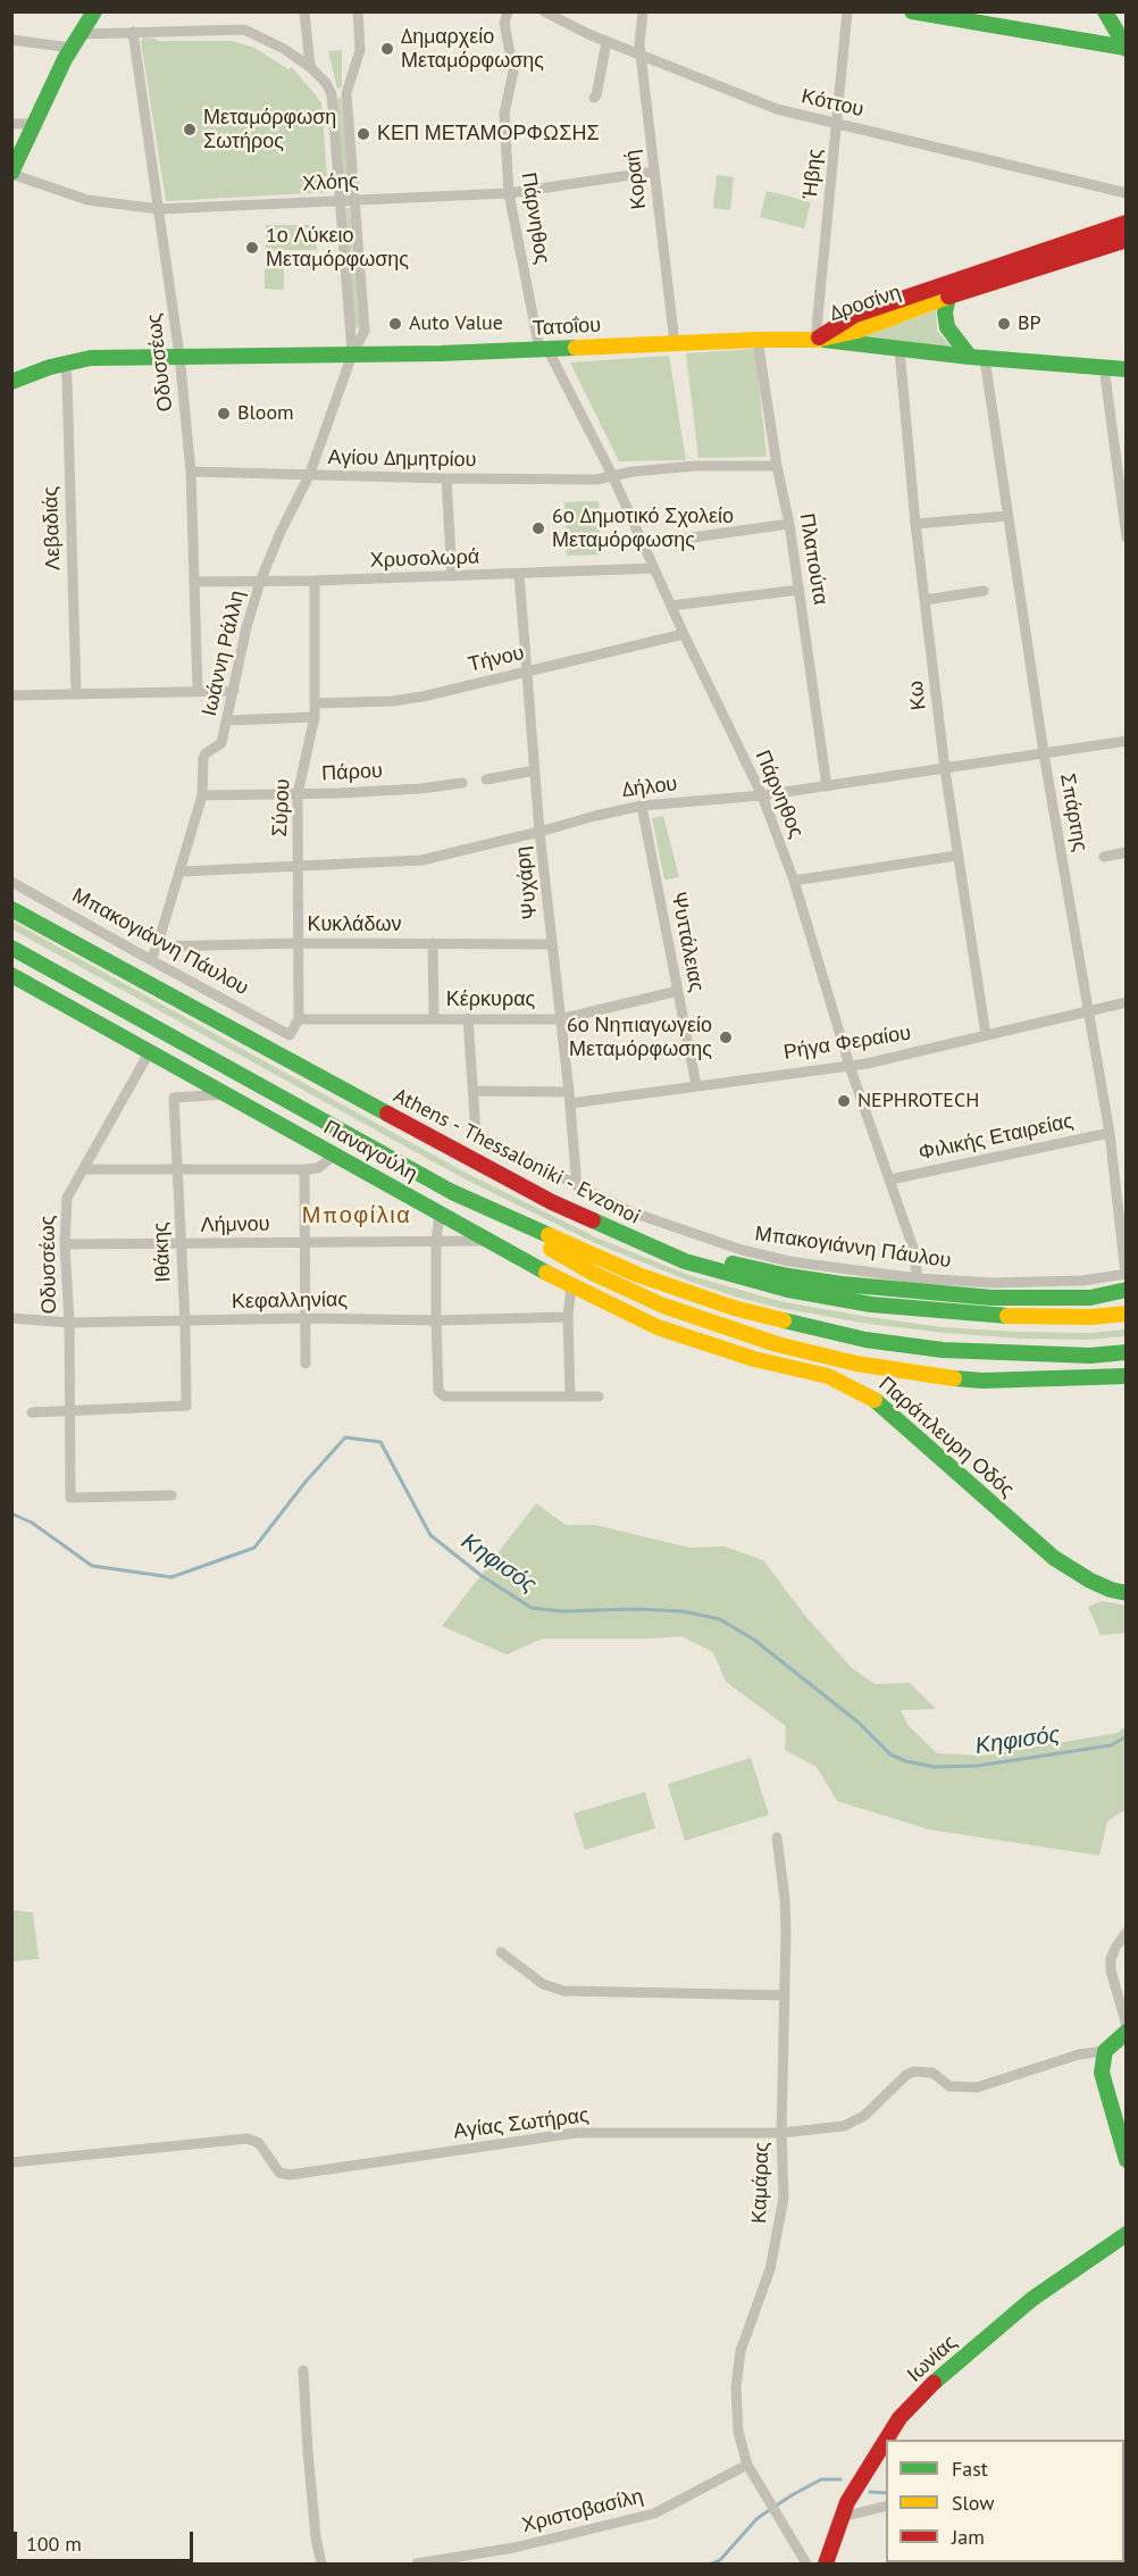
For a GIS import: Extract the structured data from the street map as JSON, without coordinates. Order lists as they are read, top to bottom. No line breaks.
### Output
{"streets":{"main road":["Δροσίνη","Τατοΐου","Παναγούλη","Athens - Thessaloniki - Evzonoi","Παράπλευρη Οδός","Ιωνίας"],"street":["Κόττου","Ήβης","Κοραή","Χλόης","Πάρνηθος","Οδυσσέως","Αγίου Δημητρίου","Λεβαδιάς","Χρυσολωρά","Πλαπούτα","Ιωάννη Ράλλη","Τήνου","Κω","Πάρου","Δήλου","Σύρου","Σπάρτης","Ψυχάρη","Κυκλάδων","Μπακογιάννη Πάυλου","Ψυττάλειας","Κέρκυρας","Ρήγα Φεραίου","Φιλικής Εταιρείας","Λήμνου","Ιθάκης","Κεφαλληνίας","Αγίας Σωτήρας","Καμάρας","Χριστοβασίλη"]},"crossings":[["Κόττου","Ήβης"],["Κόττου","Κοραή"],["Ήβης","Δροσίνη"],["Ήβης","Τατοΐου"],["Κοραή","Χλόης"],["Κοραή","Τατοΐου"],["Χλόης","Πάρνηθος"],["Χλόης","Οδυσσέως"],["Χλόης","Ιωάννη Ράλλη"],["Πάρνηθος","Τατοΐου"],["Πάρνηθος","Αγίου Δημητρίου"],["Πάρνηθος","Χρυσολωρά"],["Πάρνηθος","Τήνου"],["Πάρνηθος","Δήλου"],["Πάρνηθος","Μπακογιάννη Πάυλου"],["Πάρνηθος","Ρήγα Φεραίου"],["Πάρνηθος","Φιλικής Εταιρείας"],["Δροσίνη","Τατοΐου"],["Τατοΐου","Οδυσσέως"],["Τατοΐου","Λεβαδιάς"],["Τατοΐου","Πλαπούτα"],["Τατοΐου","Ιωάννη Ράλλη"],["Τατοΐου","Κω"],["Τατοΐου","Σπάρτης"],["Οδυσσέως","Αγίου Δημητρίου"],["Οδυσσέως","Χρυσολωρά"],["Οδυσσέως","Παναγούλη"],["Οδυσσέως","Λήμνου"],["Οδυσσέως","Ιθάκης"],["Οδυσσέως","Κεφαλληνίας"],["Αγίου Δημητρίου","Πλαπούτα"],["Αγίου Δημητρίου","Ιωάννη Ράλλη"],["Χρυσολωρά","Ιωάννη Ράλλη"],["Χρυσολωρά","Σύρου"],["Χρυσολωρά","Ψυχάρη"],["Πλαπούτα","Δήλου"],["Ιωάννη Ράλλη","Πάρου"],["Ιωάννη Ράλλη","Δήλου"],["Ιωάννη Ράλλη","Κυκλάδων"],["Ιωάννη Ράλλη","Μπακογιάννη Πάυλου"],["Τήνου","Σύρου"],["Τήνου","Ψυχάρη"],["Κω","Δήλου"],["Κω","Ρήγα Φεραίου"],["Πάρου","Σύρου"],["Δήλου","Σύρου"],["Δήλου","Σπάρτης"],["Δήλου","Ψυχάρη"],["Δήλου","Ψυττάλειας"],["Σύρου","Κυκλάδων"],["Σύρου","Μπακογιάννη Πάυλου"],["Σύρου","Κέρκυρας"],["Σπάρτης","Μπακογιάννη Πάυλου"],["Σπάρτης","Ρήγα Φεραίου"],["Σπάρτης","Φιλικής Εταιρείας"],["Ψυχάρη","Κυκλάδων"],["Ψυχάρη","Μπακογιάννη Πάυλου"],["Ψυχάρη","Κέρκυρας"],["Ψυχάρη","Ρήγα Φεραίου"],["Μπακογιάννη Πάυλου","Ρήγα Φεραίου"],["Ψυττάλειας","Κέρκυρας"],["Ψυττάλειας","Ρήγα Φεραίου"],["Παναγούλη","Λήμνου"],["Παναγούλη","Ιθάκης"],["Παναγούλη","Παράπλευρη Οδός"],["Λήμνου","Ιθάκης"],["Ιθάκης","Κεφαλληνίας"],["Αγίας Σωτήρας","Καμάρας"],["Καμάρας","Χριστοβασίλη"]],"districts":["Μποφίλια"],"water":["Κηφισός"],"places":["Δημαρχείο Μεταμόρφωσης","Μεταμόρφωση Σωτήρος","ΚΕΠ ΜΕΤΑΜΟΡΦΩΣΗΣ","1ο Λύκειο Μεταμόρφωσης","Auto Value","BP","Bloom","6ο Δημοτικό Σχολείο Μεταμόρφωσης","6ο Νηπιαγωγείο Μεταμόρφωσης","NEPHROTECH"],"legend":["Fast","Slow","Jam"],"scale_bar":"100 m"}
